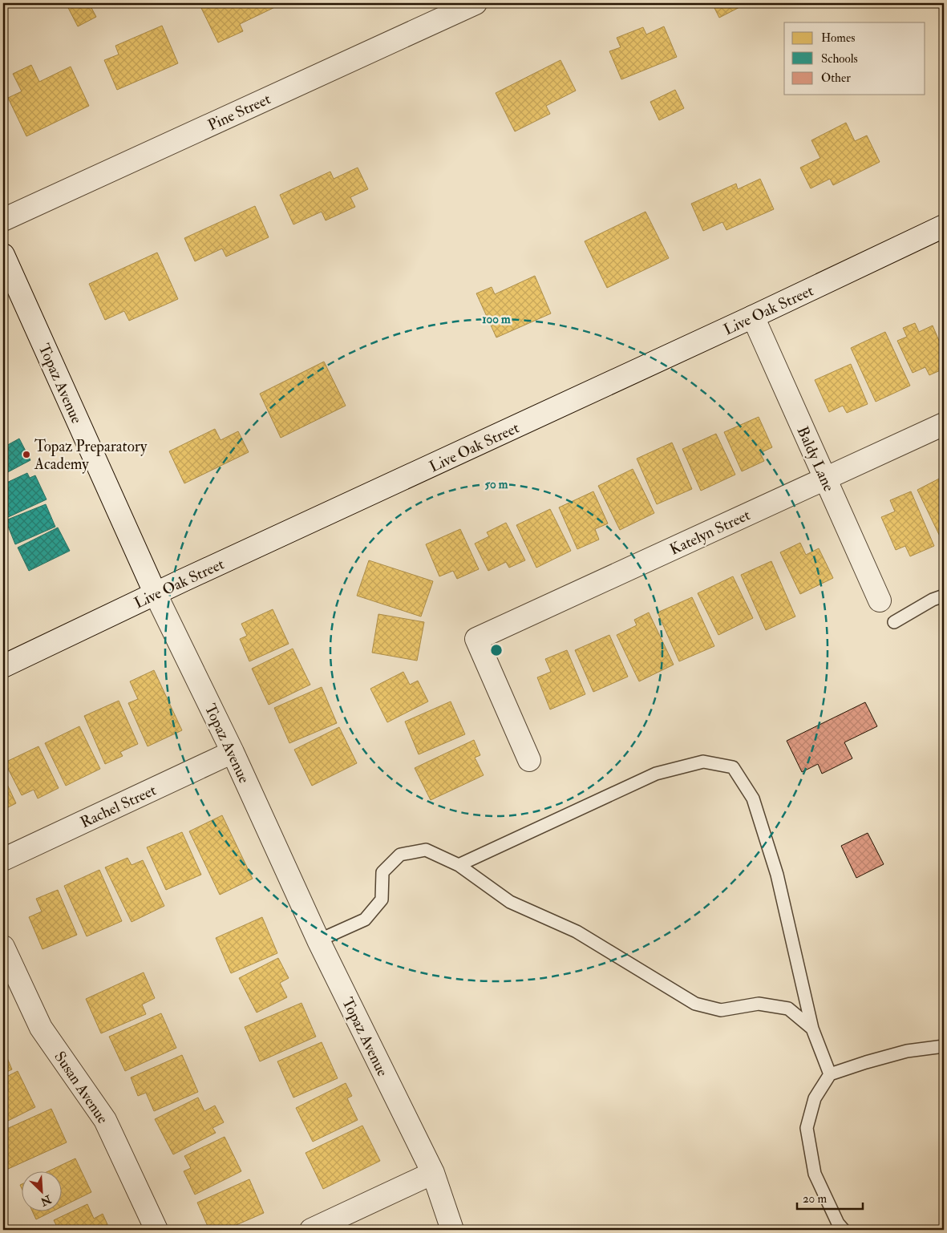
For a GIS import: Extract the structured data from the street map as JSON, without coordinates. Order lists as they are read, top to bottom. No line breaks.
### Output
{"streets":{"street":["Pine Street","Live Oak Street","Topaz Avenue","Baldy Lane","Katelyn Street","Rachel Street","Susan Avenue"]},"crossings":[["Live Oak Street","Topaz Avenue"],["Live Oak Street","Baldy Lane"],["Topaz Avenue","Rachel Street"],["Baldy Lane","Katelyn Street"]],"places":["Topaz Preparatory Academy"],"legend":["Homes","Schools","Other"],"scale_bar":"20 m","north":"bottom right","rings":["100 m","50 m"]}
